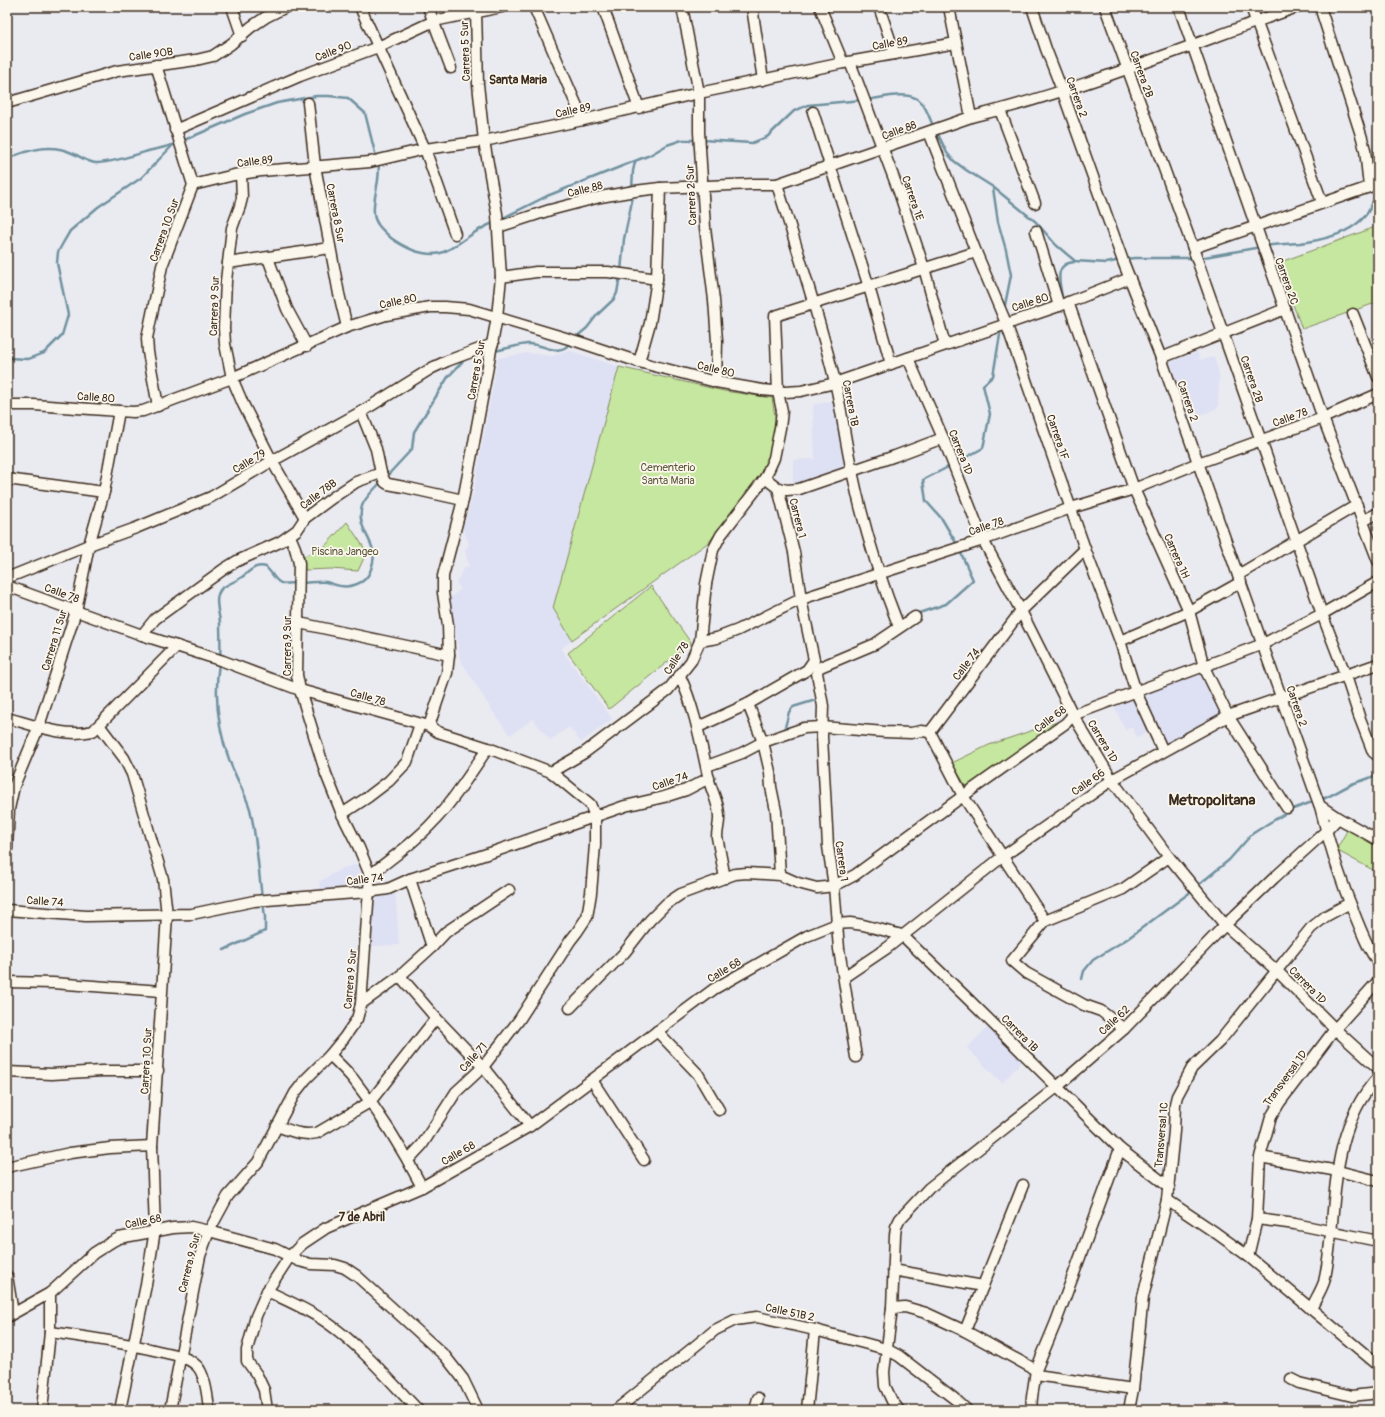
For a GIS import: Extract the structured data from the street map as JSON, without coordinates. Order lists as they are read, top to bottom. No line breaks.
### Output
{"streets":{"street":["Calle 89","Calle 90","Carrera 5 Sur","Calle 90B","Carrera 2B","Carrera 2","Calle 88","Carrera 2 Sur","Carrera 1E","Carrera 8 Sur","Carrera 10 Sur","Carrera 2C","Calle 80","Carrera 9 Sur","Carrera 1B","Calle 78","Carrera 1F","Carrera 1D","Calle 79","Calle 78B","Carrera 1","Carrera 1H","Carrera 11 Sur","Calle 74","Calle 68","Calle 66","Calle 62","Calle 71","Transversal 1D","Transversal 1C","Calle 51B 2"]},"crossings":[["Calle 89","Carrera 5 Sur"],["Calle 89","Carrera 2 Sur"],["Calle 89","Carrera 1E"],["Calle 89","Carrera 8 Sur"],["Calle 89","Carrera 10 Sur"],["Calle 89","Carrera 9 Sur"],["Calle 90","Carrera 5 Sur"],["Carrera 5 Sur","Calle 88"],["Carrera 5 Sur","Calle 80"],["Carrera 5 Sur","Carrera 9 Sur"],["Carrera 5 Sur","Calle 78"],["Carrera 5 Sur","Calle 79"],["Carrera 2B","Calle 88"],["Carrera 2B","Calle 78"],["Carrera 2B","Calle 68"],["Carrera 2B","Calle 66"],["Carrera 2","Calle 88"],["Carrera 2","Calle 80"],["Carrera 2","Calle 78"],["Carrera 2","Calle 68"],["Carrera 2","Calle 66"],["Carrera 2","Calle 62"],["Carrera 2","Transversal 1C"],["Calle 88","Carrera 2 Sur"],["Calle 88","Carrera 1E"],["Calle 88","Carrera 2C"],["Calle 88","Carrera 1B"],["Calle 88","Carrera 1F"],["Carrera 2 Sur","Calle 80"],["Carrera 1E","Calle 80"],["Carrera 8 Sur","Calle 80"],["Carrera 10 Sur","Calle 80"],["Carrera 10 Sur","Calle 74"],["Carrera 10 Sur","Calle 68"],["Carrera 2C","Calle 78"],["Calle 80","Carrera 9 Sur"],["Calle 80","Carrera 1B"],["Calle 80","Carrera 1F"],["Calle 80","Carrera 1D"],["Calle 80","Carrera 1H"],["Calle 80","Carrera 11 Sur"],["Carrera 9 Sur","Calle 78"],["Carrera 9 Sur","Calle 79"],["Carrera 9 Sur","Calle 78B"],["Carrera 9 Sur","Calle 74"],["Carrera 9 Sur","Calle 68"],["Carrera 1B","Calle 78"],["Carrera 1B","Calle 68"],["Carrera 1B","Calle 66"],["Carrera 1B","Calle 62"],["Carrera 1B","Transversal 1C"],["Calle 78","Carrera 1F"],["Calle 78","Carrera 1D"],["Calle 78","Calle 78B"],["Calle 78","Carrera 1"],["Calle 78","Carrera 1H"],["Calle 78","Carrera 11 Sur"],["Carrera 1F","Calle 74"],["Carrera 1F","Calle 68"],["Carrera 1F","Calle 66"],["Carrera 1D","Calle 74"],["Carrera 1D","Calle 68"],["Carrera 1D","Calle 66"],["Carrera 1D","Calle 62"],["Carrera 1D","Transversal 1D"],["Carrera 1D","Transversal 1C"],["Calle 79","Carrera 11 Sur"],["Carrera 1","Calle 68"],["Carrera 1","Calle 66"],["Carrera 1H","Calle 68"],["Carrera 1H","Calle 66"],["Calle 74","Calle 71"],["Calle 68","Calle 66"]],"districts":["Santa Maria","Metropolitana","7 de Abril"],"parks":["Cementerio Santa Maria","Piscina Jangeo"]}
